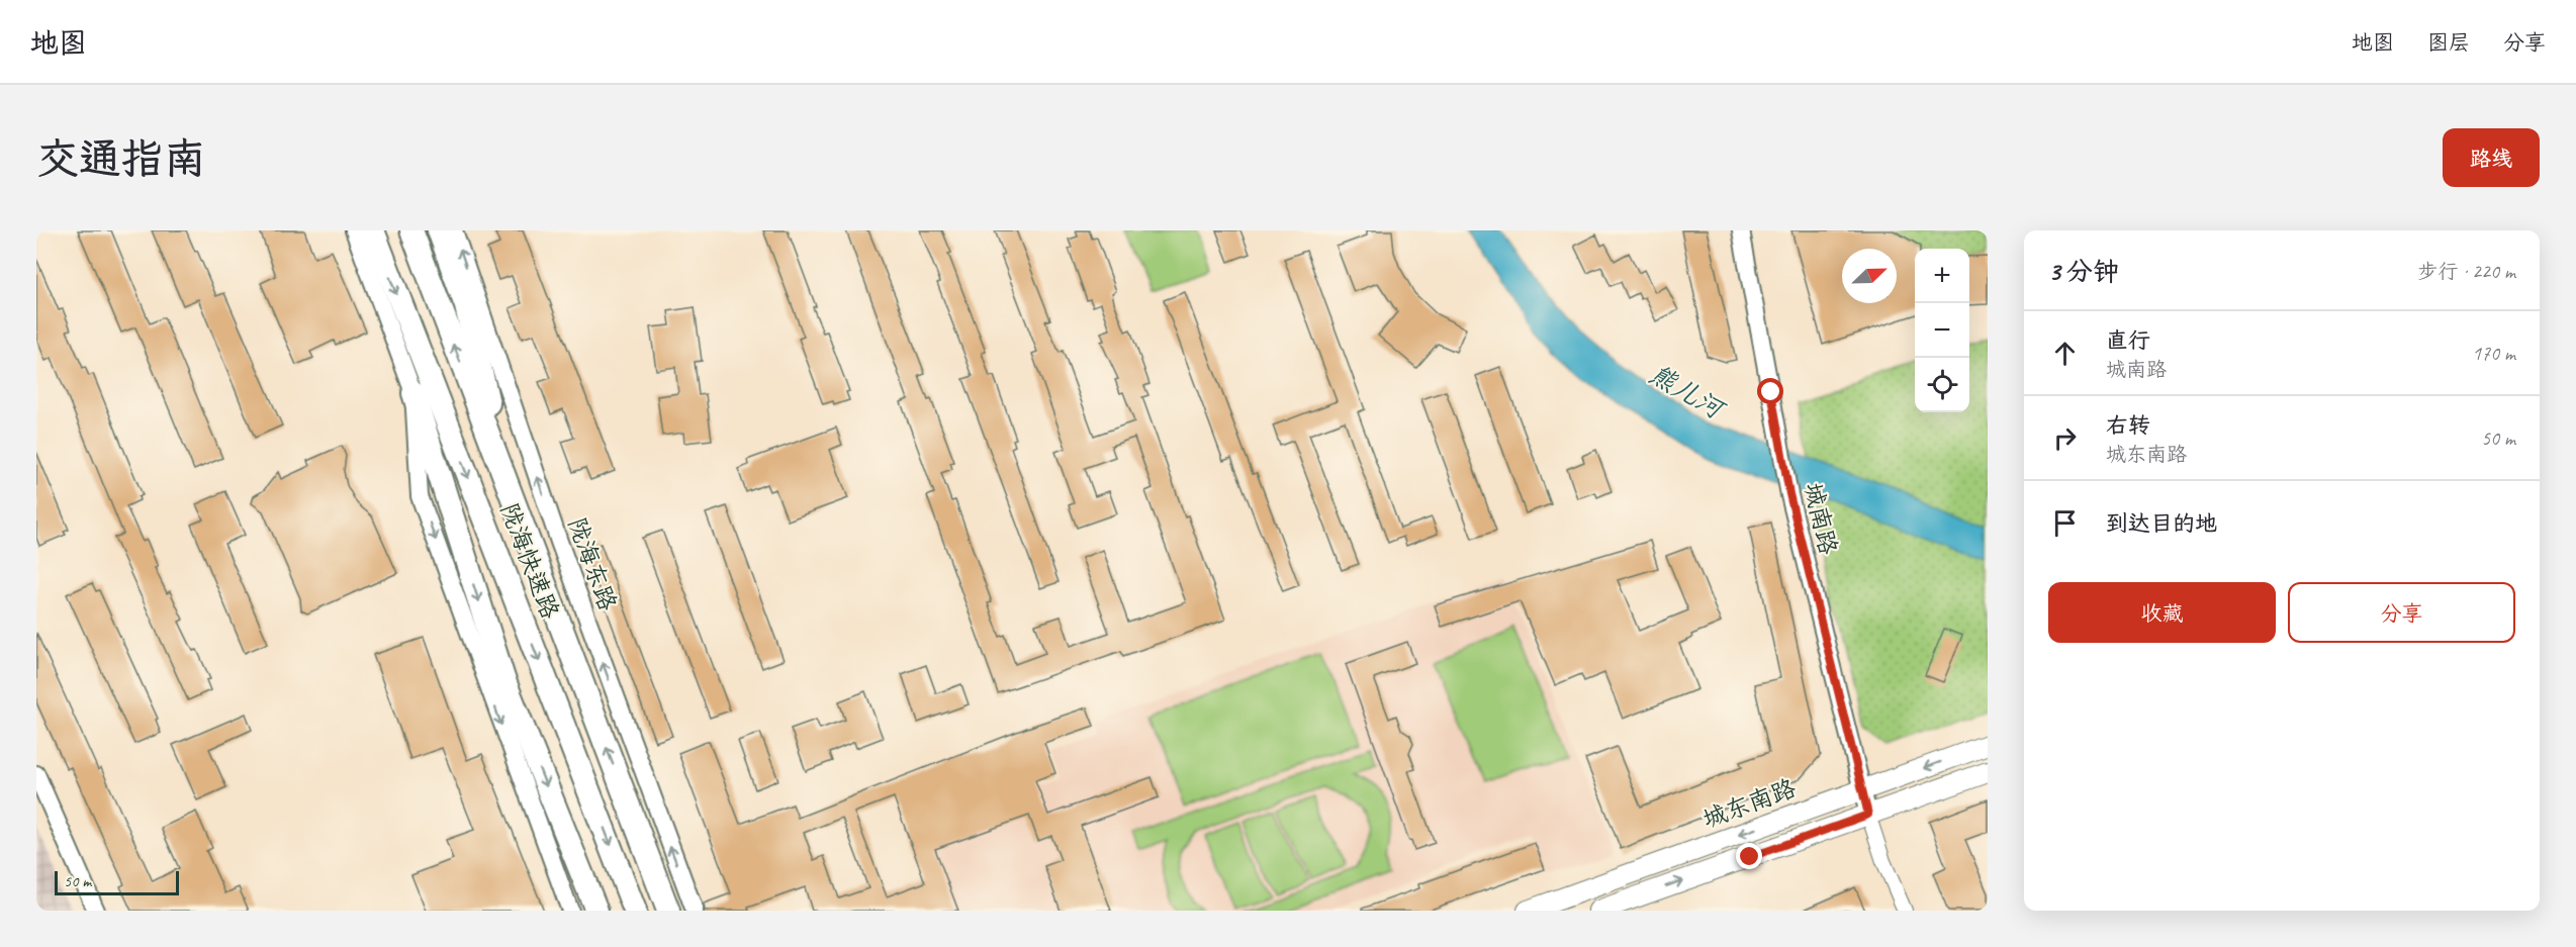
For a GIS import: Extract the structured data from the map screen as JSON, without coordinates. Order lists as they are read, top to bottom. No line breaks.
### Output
{"streets":{"highway":["陇海快速路"],"main road":["城东南路"],"street":["城南路","陇海东路"]},"crossings":[["城南路","城东南路"]],"water":["熊儿河"],"scale_bar":"50 m","north":"top right","page":{"header":"地图","nav":["地图","图层","分享"],"buttons":["路线",["收藏","分享"]],"title":"交通指南","heading":["3 分钟","步行 · 220 m"],"map_buttons":["+","−"],"list":[["直行","城南路","170 m"],["右转","城东南路","50 m"],"到达目的地"],"scale":"50 m"}}
